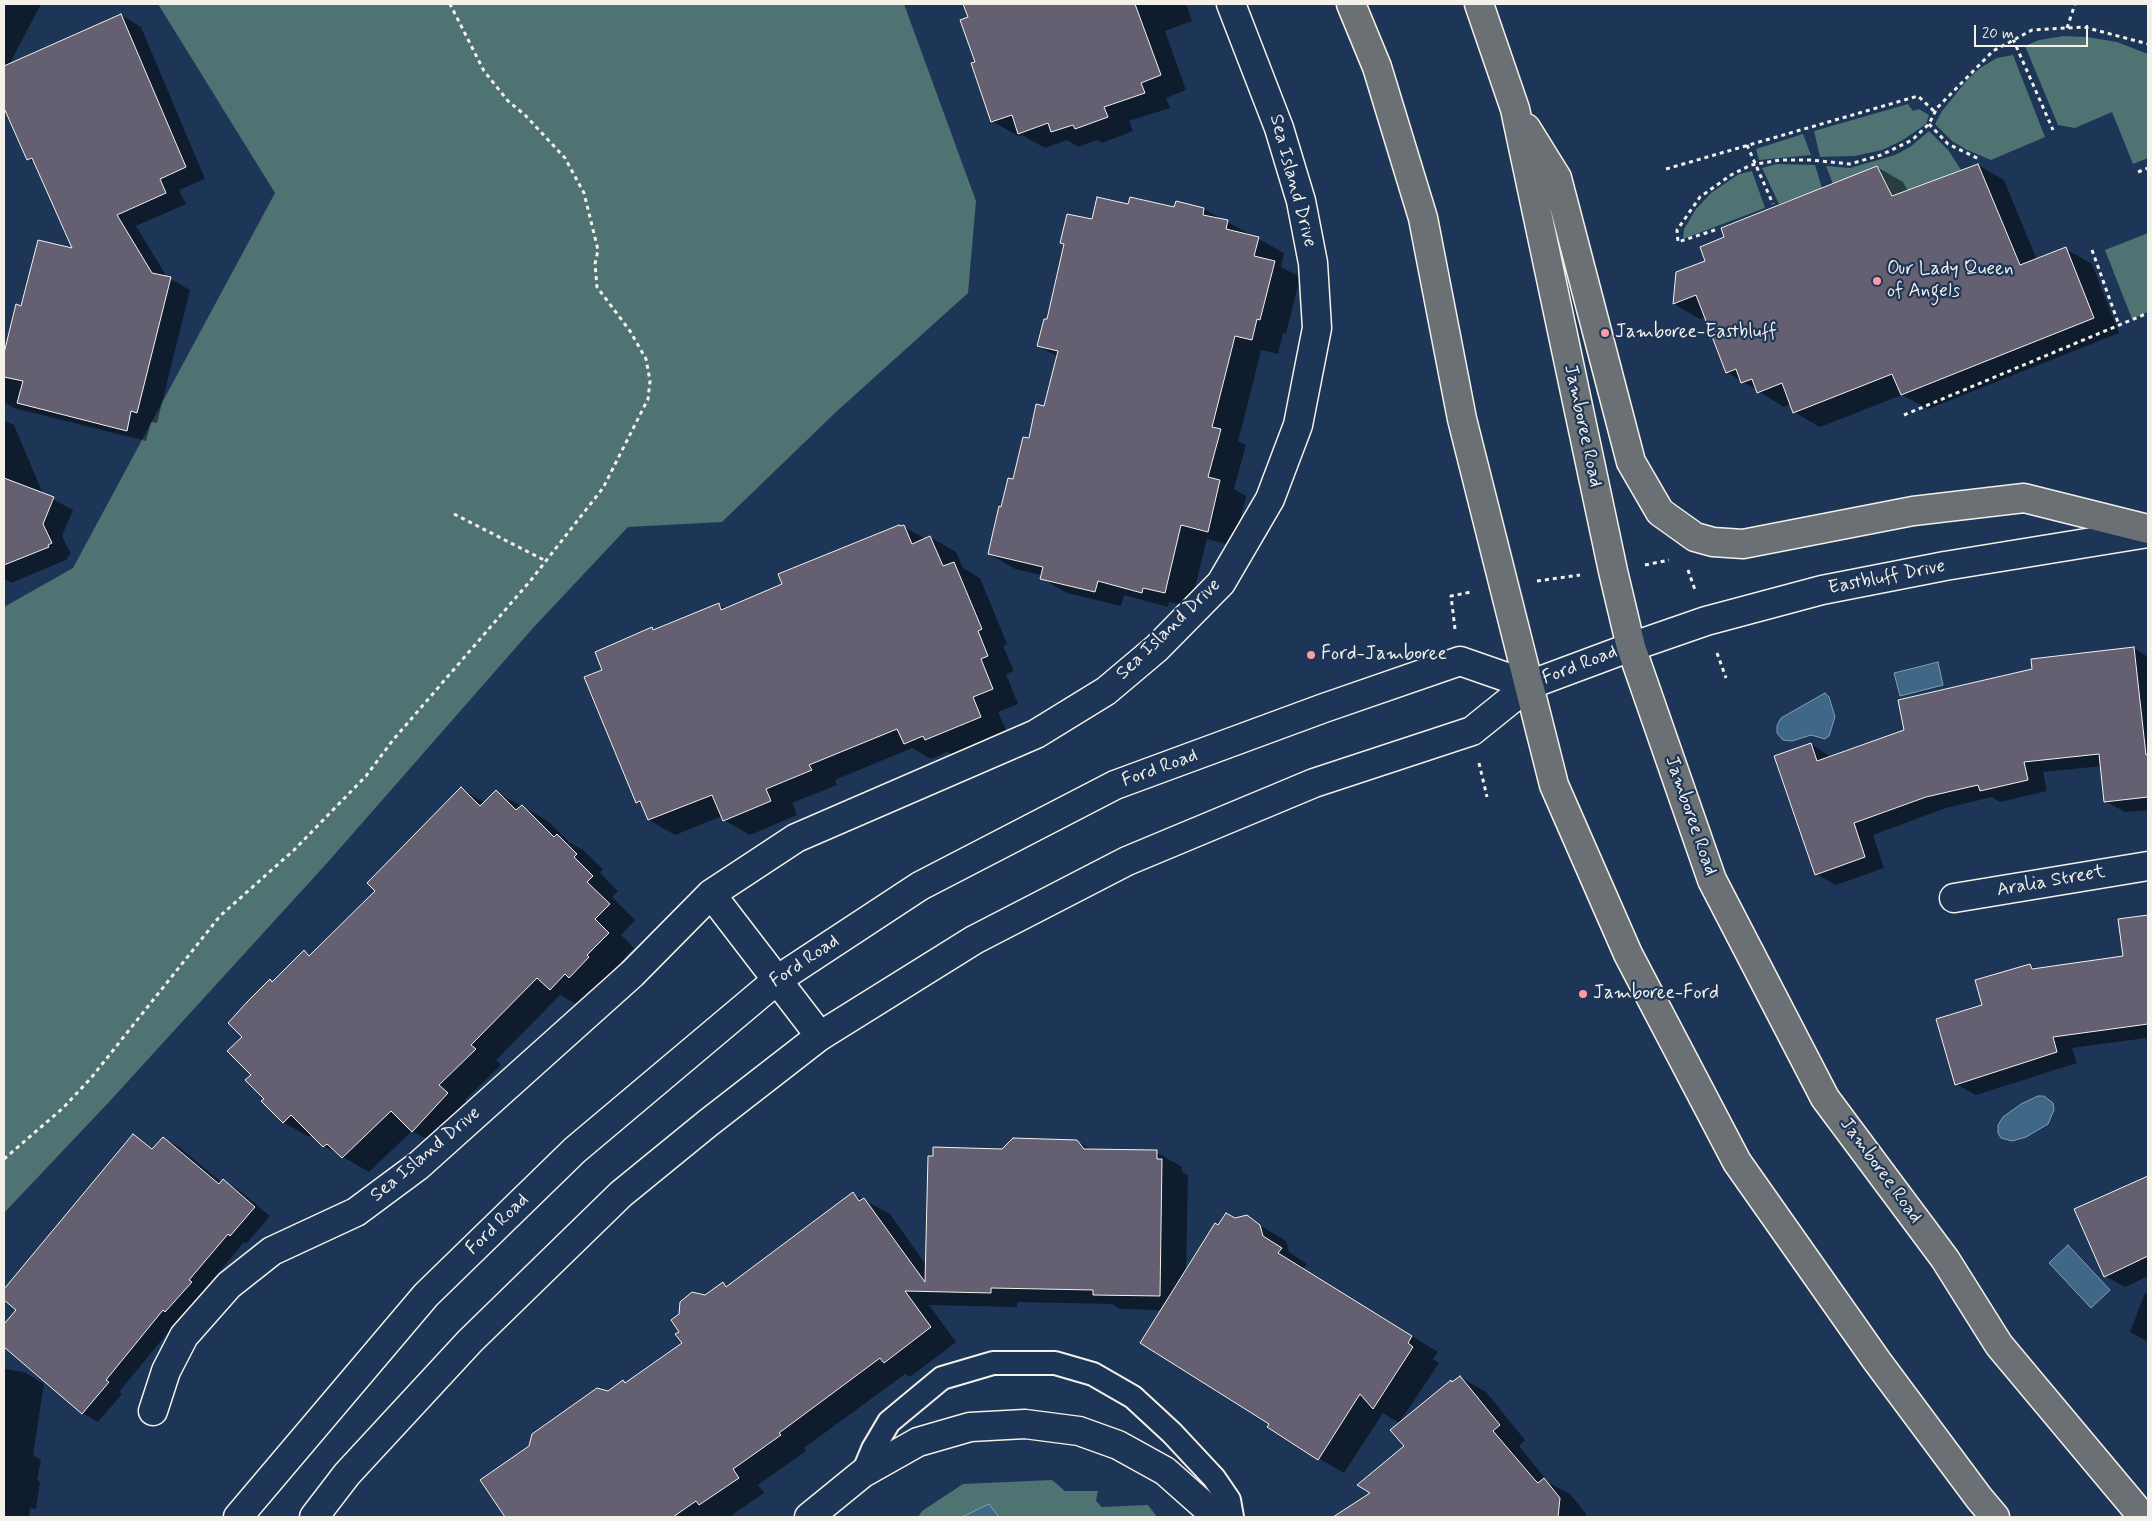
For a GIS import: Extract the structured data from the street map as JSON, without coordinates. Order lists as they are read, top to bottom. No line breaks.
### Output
{"streets":{"main road":["Sea Island Drive","Jamboree Road","Eastbluff Drive","Ford Road","Aralia Street"]},"crossings":[["Jamboree Road","Eastbluff Drive"],["Jamboree Road","Ford Road"],["Eastbluff Drive","Ford Road"]],"places":["Our Lady Queen of Angels","Jamboree-Eastbluff","Ford-Jamboree","Jamboree-Ford"],"scale_bar":"20 m"}
